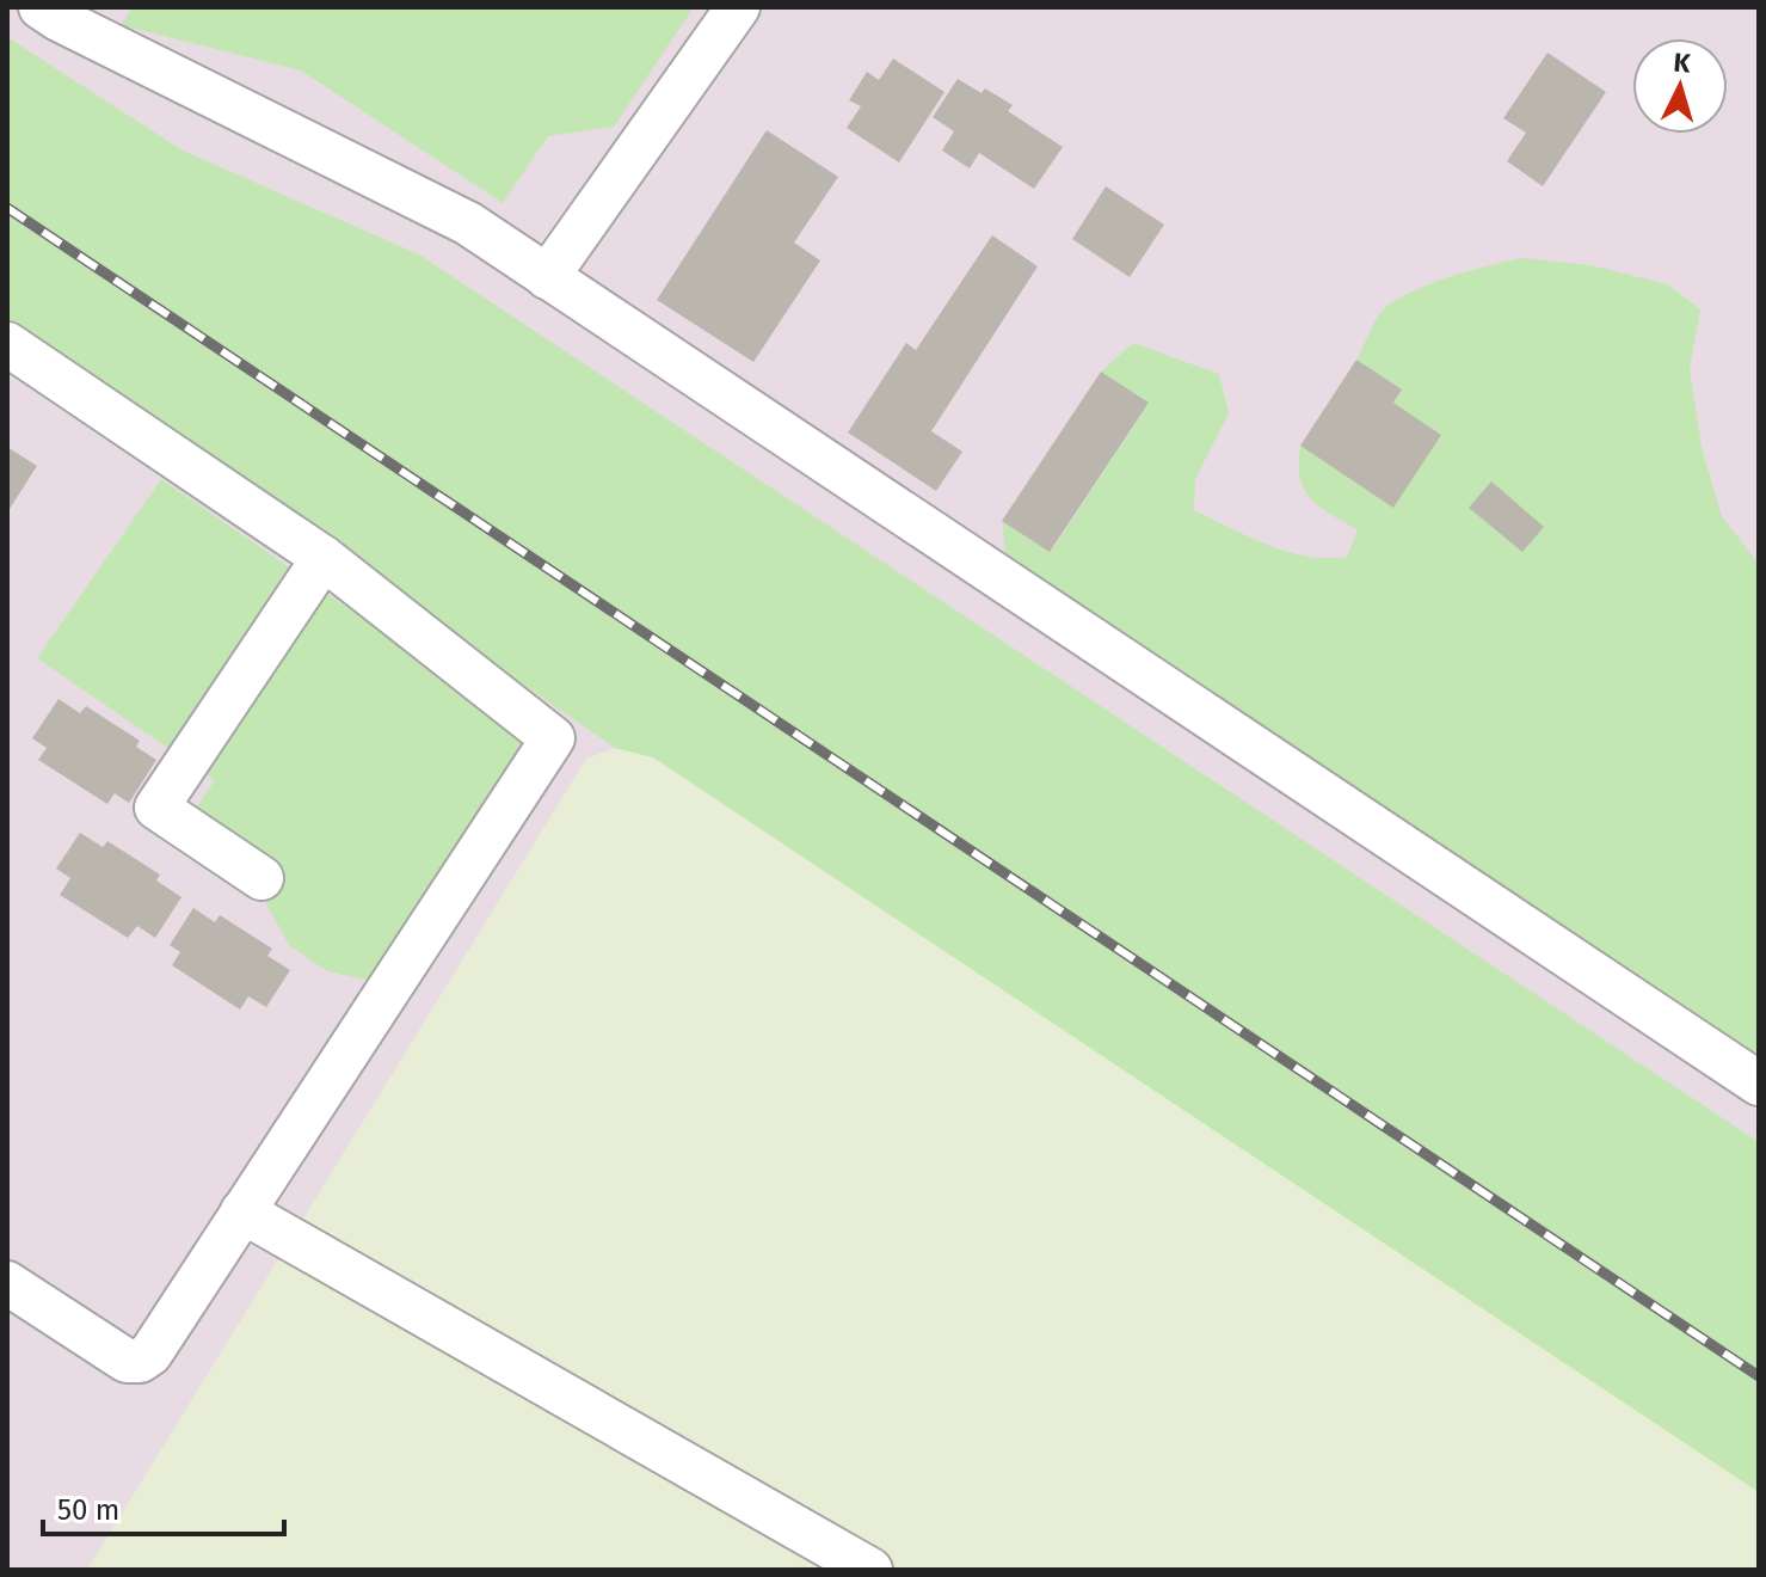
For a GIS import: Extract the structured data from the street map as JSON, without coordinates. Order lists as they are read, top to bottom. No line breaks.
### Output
{"scale_bar":"50 m","north":"top"}
